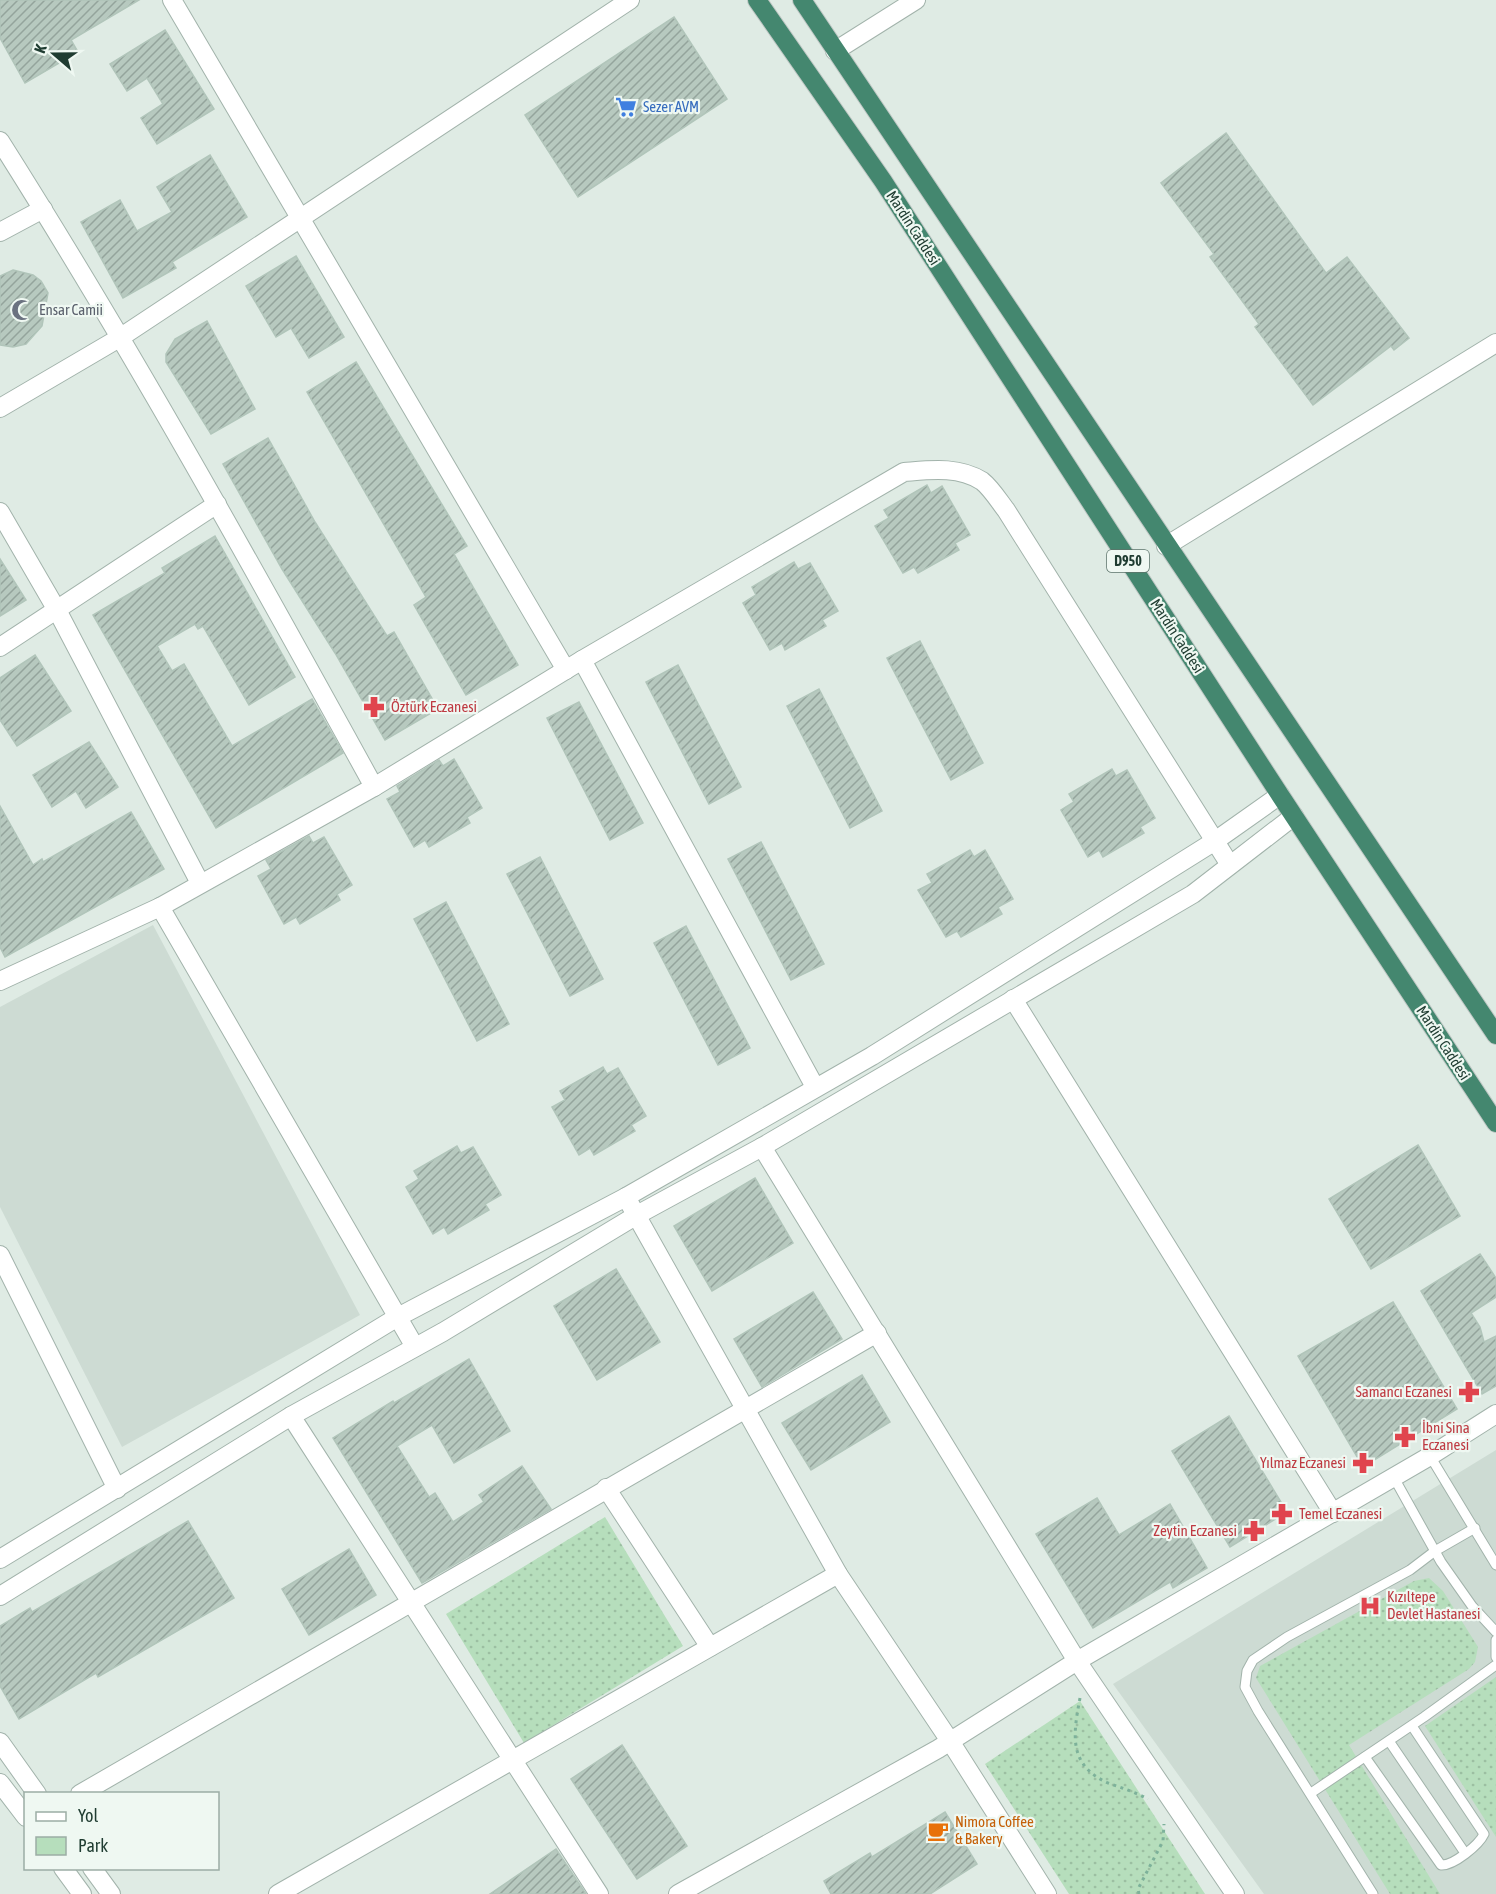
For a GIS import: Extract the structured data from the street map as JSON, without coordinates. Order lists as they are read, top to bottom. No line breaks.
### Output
{"streets":{"highway":["Mardin Caddesi","D950"]},"places":{"supermarket":["Sezer AVM"],"mosque":["Ensar Camii"],"pharmacy":["Öztürk Eczanesi","Samancı Eczanesi","İbni Sina Eczanesi","Yılmaz Eczanesi","Temel Eczanesi","Zeytin Eczanesi"],"hospital":["Kızıltepe Devlet Hastanesi"],"cafe":["Nimora Coffee & Bakery"]},"legend":["Yol","Park"],"north":"left"}
